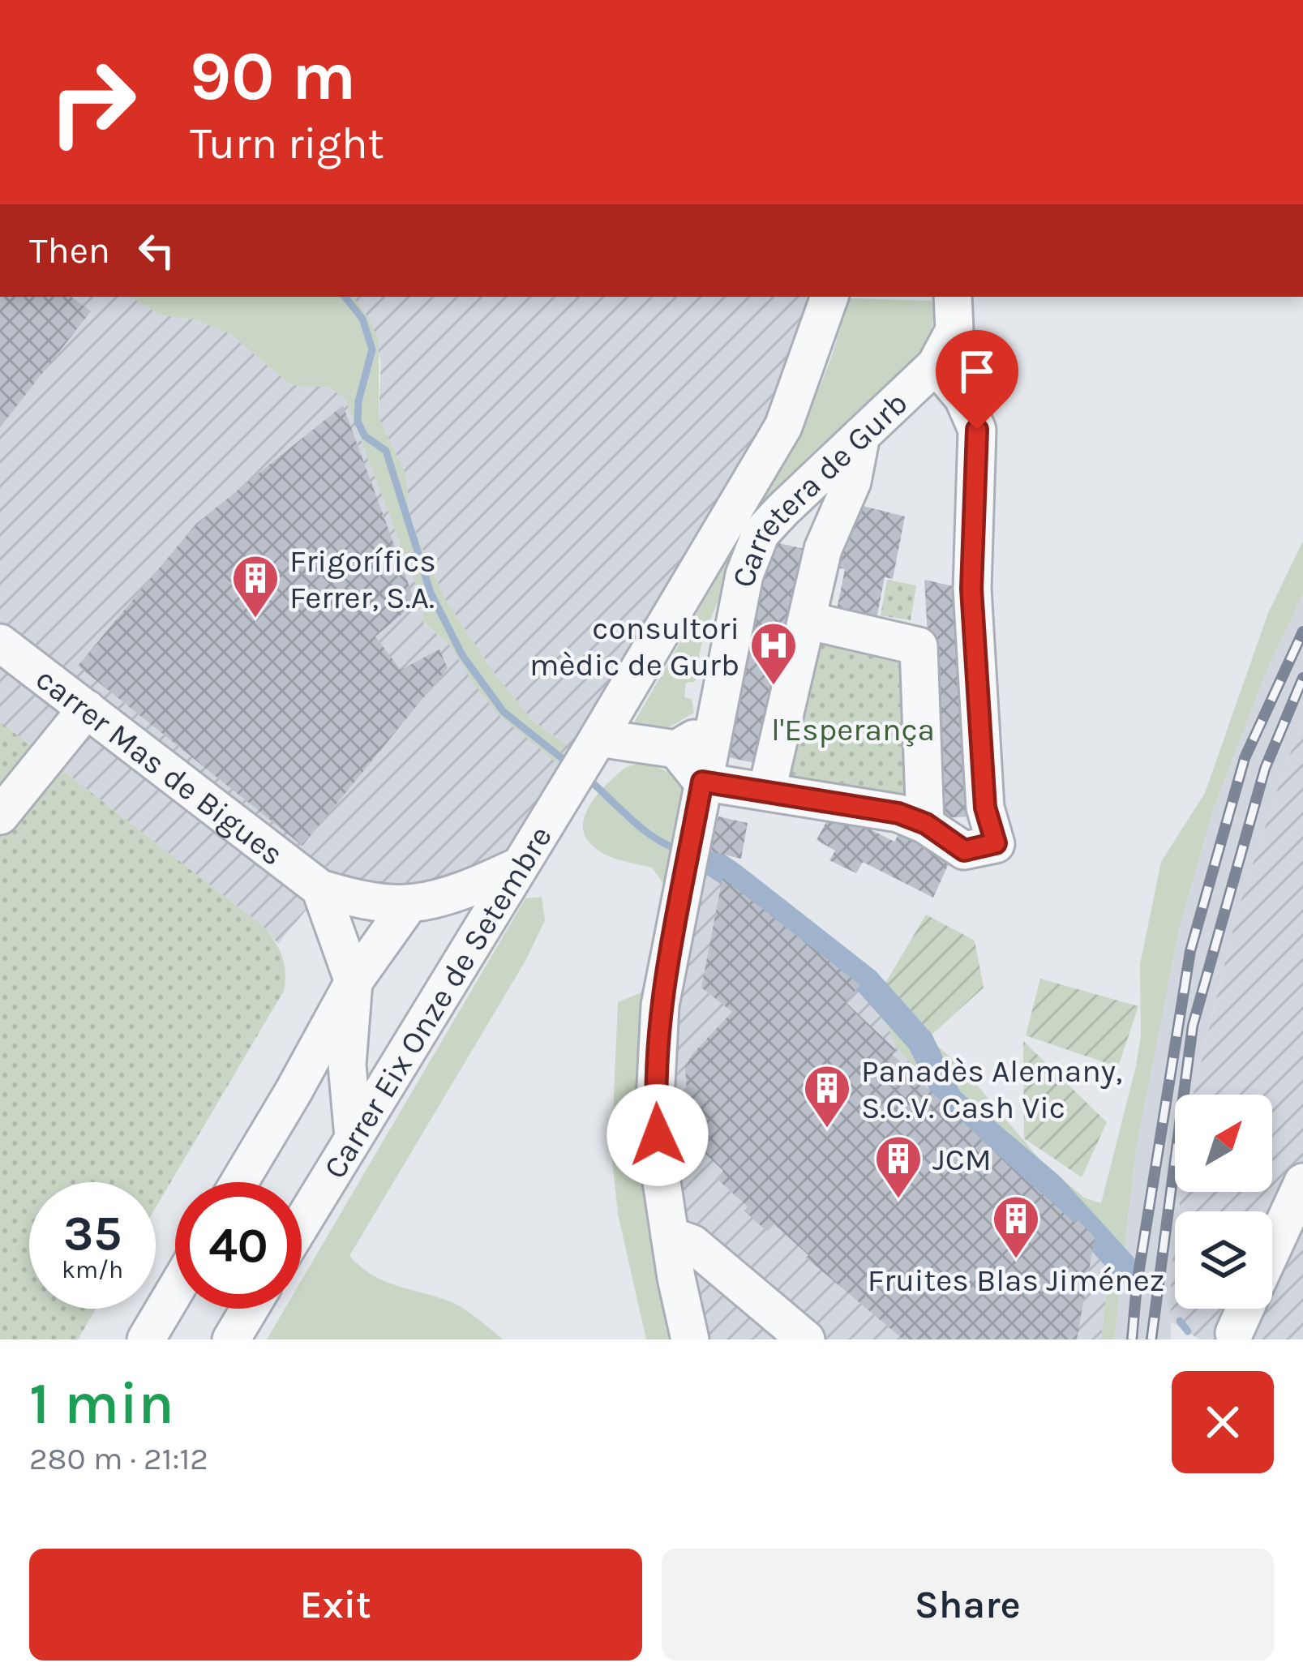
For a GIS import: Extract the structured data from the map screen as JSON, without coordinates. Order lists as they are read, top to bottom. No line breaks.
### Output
{"streets":{"street":["Carretera de Gurb","carrer Mas de Bigues","Carrer Eix Onze de Setembre"]},"crossings":[["carrer Mas de Bigues","Carrer Eix Onze de Setembre"]],"parks":["l'Esperança"],"places":{"building":["Frigorífics Ferrer, S.A.","Panadès Alemany, S.C.V. Cash Vic","JCM","Fruites Blas Jiménez"],"hospital":["consultori mèdic de Gurb"]},"north":"top right","page":{"turn":["90 m","Turn right"],"then":"Then","speed":"35 km/h","limit":"40","heading":["1 min","280 m · 21:12"],"buttons":["Exit","Share"]}}
